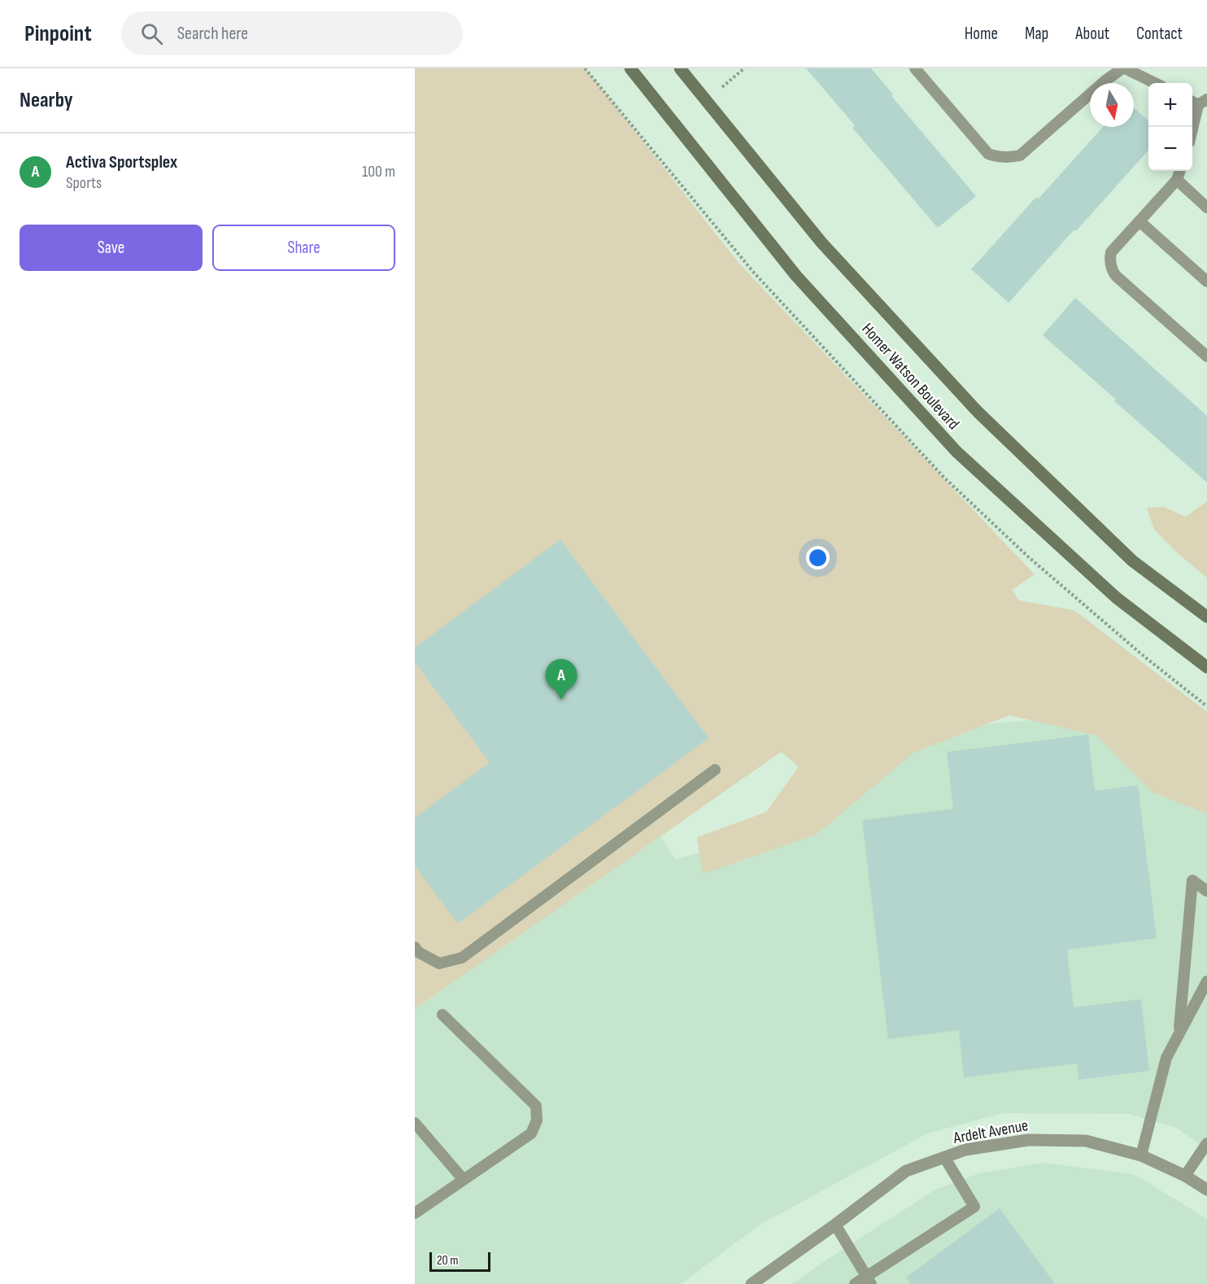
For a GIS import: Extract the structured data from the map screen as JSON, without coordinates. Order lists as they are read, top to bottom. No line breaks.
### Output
{"streets":{"main road":["Homer Watson Boulevard"],"street":["Ardelt Avenue"]},"scale_bar":"20 m","north":"bottom","page":{"header":"Pinpoint","search":"Search here","nav":["Home","Map","About","Contact"],"heading":"Nearby","map_buttons":["+","−"],"list":[{"mark":"A","name":"Activa Sportsplex","note":"Sports","value":"100 m"}],"buttons":["Save","Share"],"pins":"A","scale":"20 m"}}
